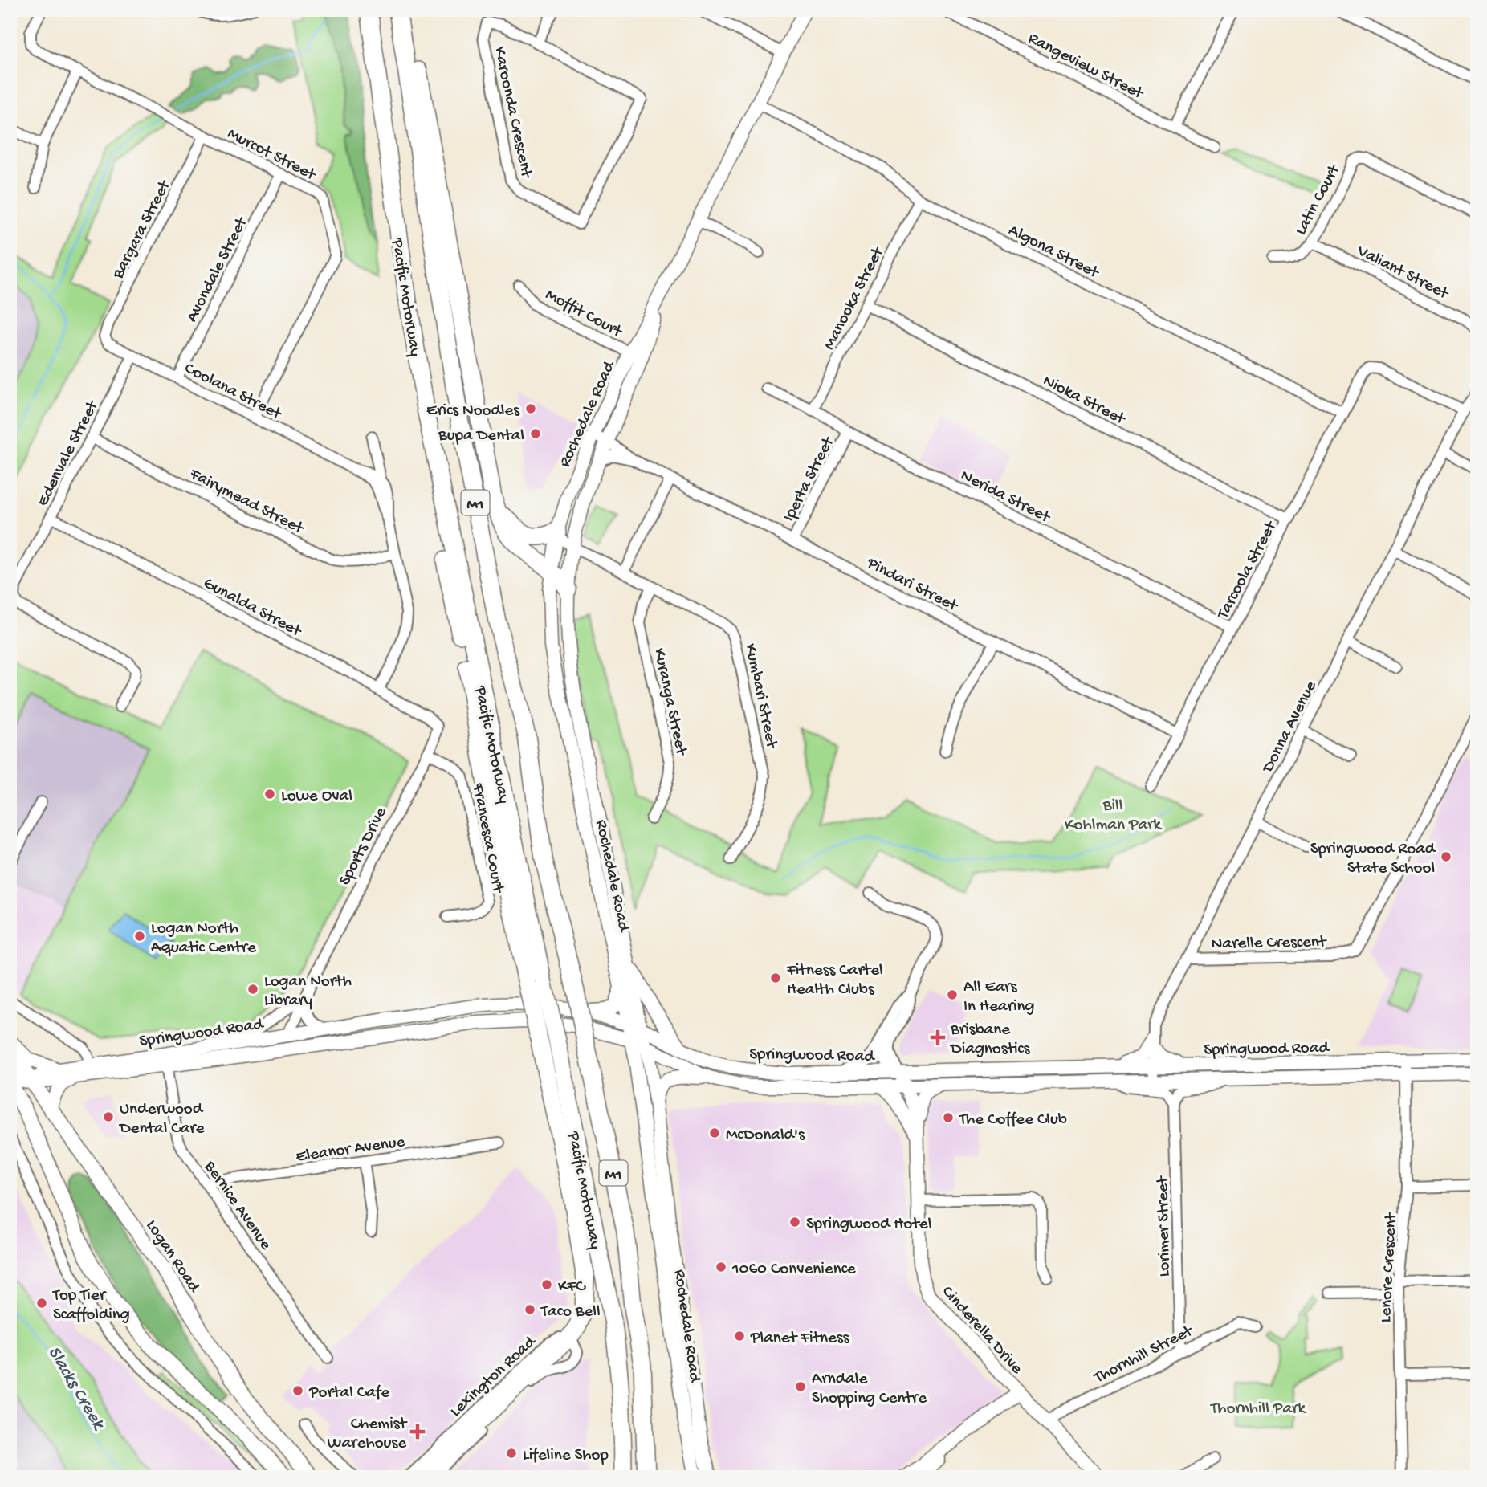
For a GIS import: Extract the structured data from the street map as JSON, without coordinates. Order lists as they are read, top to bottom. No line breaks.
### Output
{"streets":{"highway":["Pacific Motorway","M1"],"main road":["Rochedale Road","Sports Drive","Springwood Road","Logan Road","Cinderella Drive"],"street":["Rangeview Street","Karoonda Crescent","Murcot Street","Latin Court","Bargara Street","Algona Street","Avondale Street","Valiant Street","Manooka Street","Moffit Court","Coolana Street","Nioka Street","Edenvale Street","Iperta Street","Nerida Street","Fairymead Street","Tarcoola Street","Pindari Street","Gunalda Street","Kumbari Street","Kuranga Street","Donna Avenue","Francesca Court","Narelle Crescent","Eleanor Avenue","Bernice Avenue","Lorimer Street","Lenore Crescent","Thornhill Street","Lexington Road"]},"crossings":[["Murcot Street","Bargara Street"],["Murcot Street","Avondale Street"],["Murcot Street","Coolana Street"],["Latin Court","Valiant Street"],["Bargara Street","Coolana Street"],["Algona Street","Manooka Street"],["Algona Street","Rochedale Road"],["Algona Street","Tarcoola Street"],["Avondale Street","Coolana Street"],["Manooka Street","Nioka Street"],["Manooka Street","Nerida Street"],["Moffit Court","Rochedale Road"],["Coolana Street","Edenvale Street"],["Nioka Street","Tarcoola Street"],["Rochedale Road","Pindari Street"],["Rochedale Road","Kumbari Street"],["Rochedale Road","Springwood Road"],["Edenvale Street","Fairymead Street"],["Edenvale Street","Gunalda Street"],["Iperta Street","Nerida Street"],["Iperta Street","Pindari Street"],["Nerida Street","Tarcoola Street"],["Tarcoola Street","Pindari Street"],["Tarcoola Street","Donna Avenue"],["Gunalda Street","Sports Drive"],["Kumbari Street","Kuranga Street"],["Donna Avenue","Narelle Crescent"],["Donna Avenue","Springwood Road"],["Francesca Court","Sports Drive"],["Sports Drive","Springwood Road"],["Springwood Road","Bernice Avenue"],["Springwood Road","Logan Road"],["Springwood Road","Lenore Crescent"],["Eleanor Avenue","Bernice Avenue"],["Lorimer Street","Thornhill Street"],["Cinderella Drive","Thornhill Street"]],"water":["Slacks Creek"],"parks":["Bill Kohlman Park","Thornhill Park"],"places":{"other":["Erics Noodles","Bupa Dental","Lowe Oval","Springwood Road State School","Logan North Aquatic Centre","Fitness Cartel Health Clubs","Logan North Library","All Ears In Hearing","Underwood Dental Care","The Coffee Club","McDonald's","Springwood Hotel","1060 Convenience","KFC","Top Tier Scaffolding","Taco Bell","Planet Fitness","Arndale Shopping Centre","Portal Cafe","Lifeline Shop"],"health":["Brisbane Diagnostics","Chemist Warehouse"]}}
